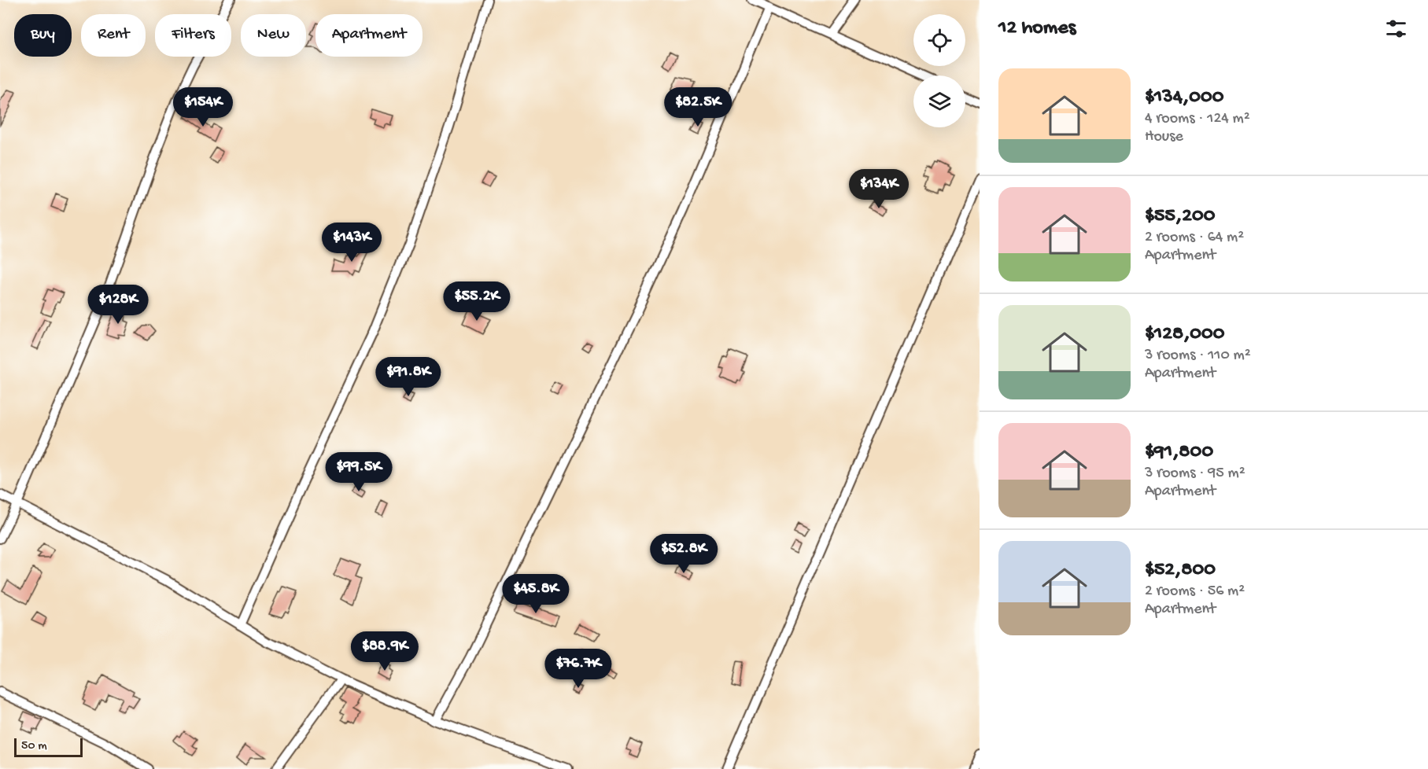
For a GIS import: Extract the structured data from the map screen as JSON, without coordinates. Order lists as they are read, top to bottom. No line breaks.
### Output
{"scale_bar":"50 m","page":{"heading":"12 homes","chip":["Buy","Rent","Filters","New","Apartment"],"list":[{"name":"$134,000","note":"4 rooms · 124 m² · House"},{"name":"$55,200","note":"2 rooms · 64 m² · Apartment"},{"name":"$128,000","note":"3 rooms · 110 m² · Apartment"},{"name":"$91,800","note":"3 rooms · 95 m² · Apartment"},{"name":"$52,800","note":"2 rooms · 56 m² · Apartment"}],"price":["$154K","$82.5K","$134K","$143K","$55.2K","$128K","$91.8K","$99.5K","$52.8K","$45.8K","$88.9K","$76.7K"],"scale":"50 m"}}
